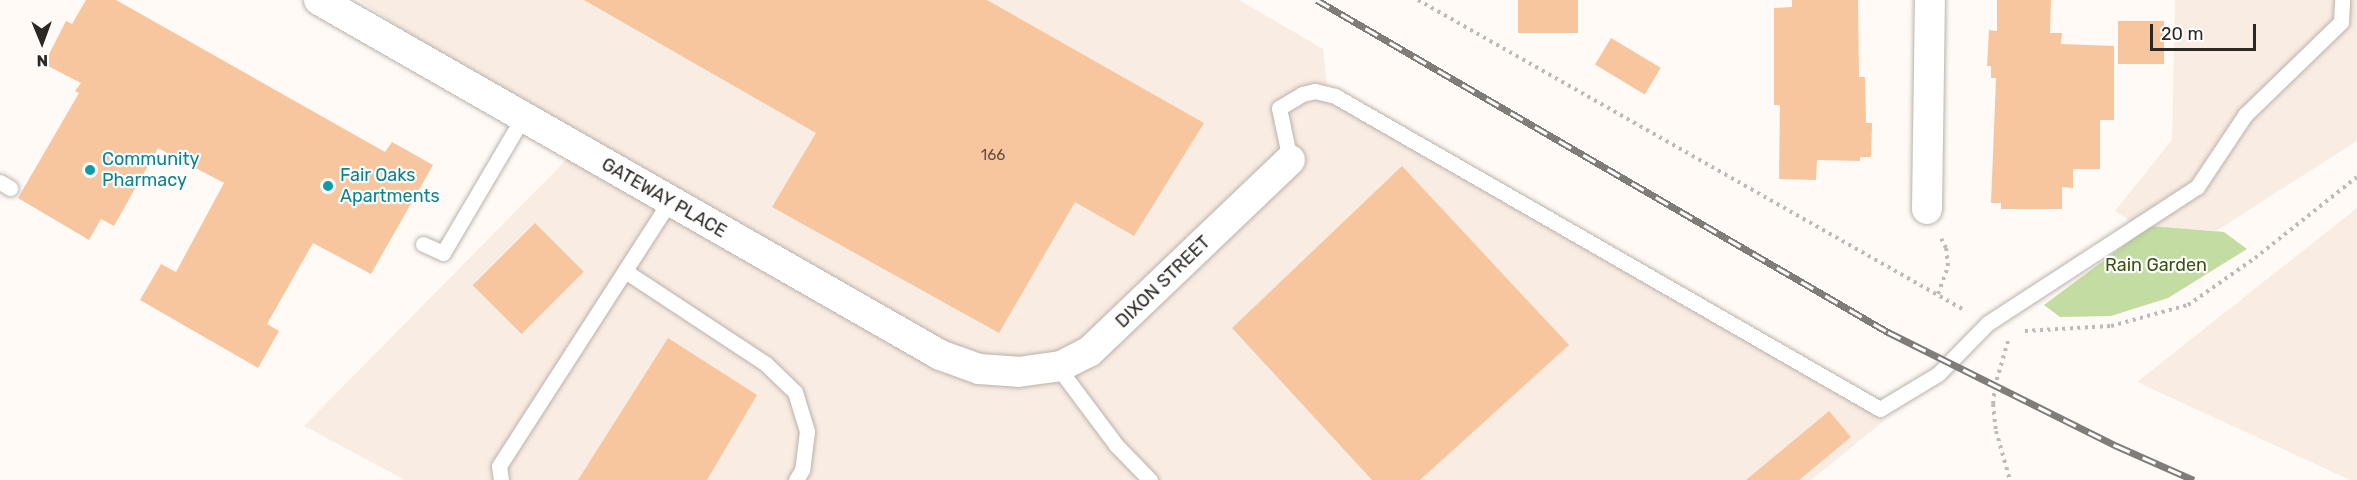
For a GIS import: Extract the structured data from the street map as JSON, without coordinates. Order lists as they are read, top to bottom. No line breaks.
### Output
{"streets":{"street":["GATEWAY PLACE","DIXON STREET"]},"crossings":[["GATEWAY PLACE","DIXON STREET"]],"parks":["Rain Garden"],"places":["Community Pharmacy","Fair Oaks Apartments"],"house_numbers":["166"],"scale_bar":"20 m","north":"bottom"}
